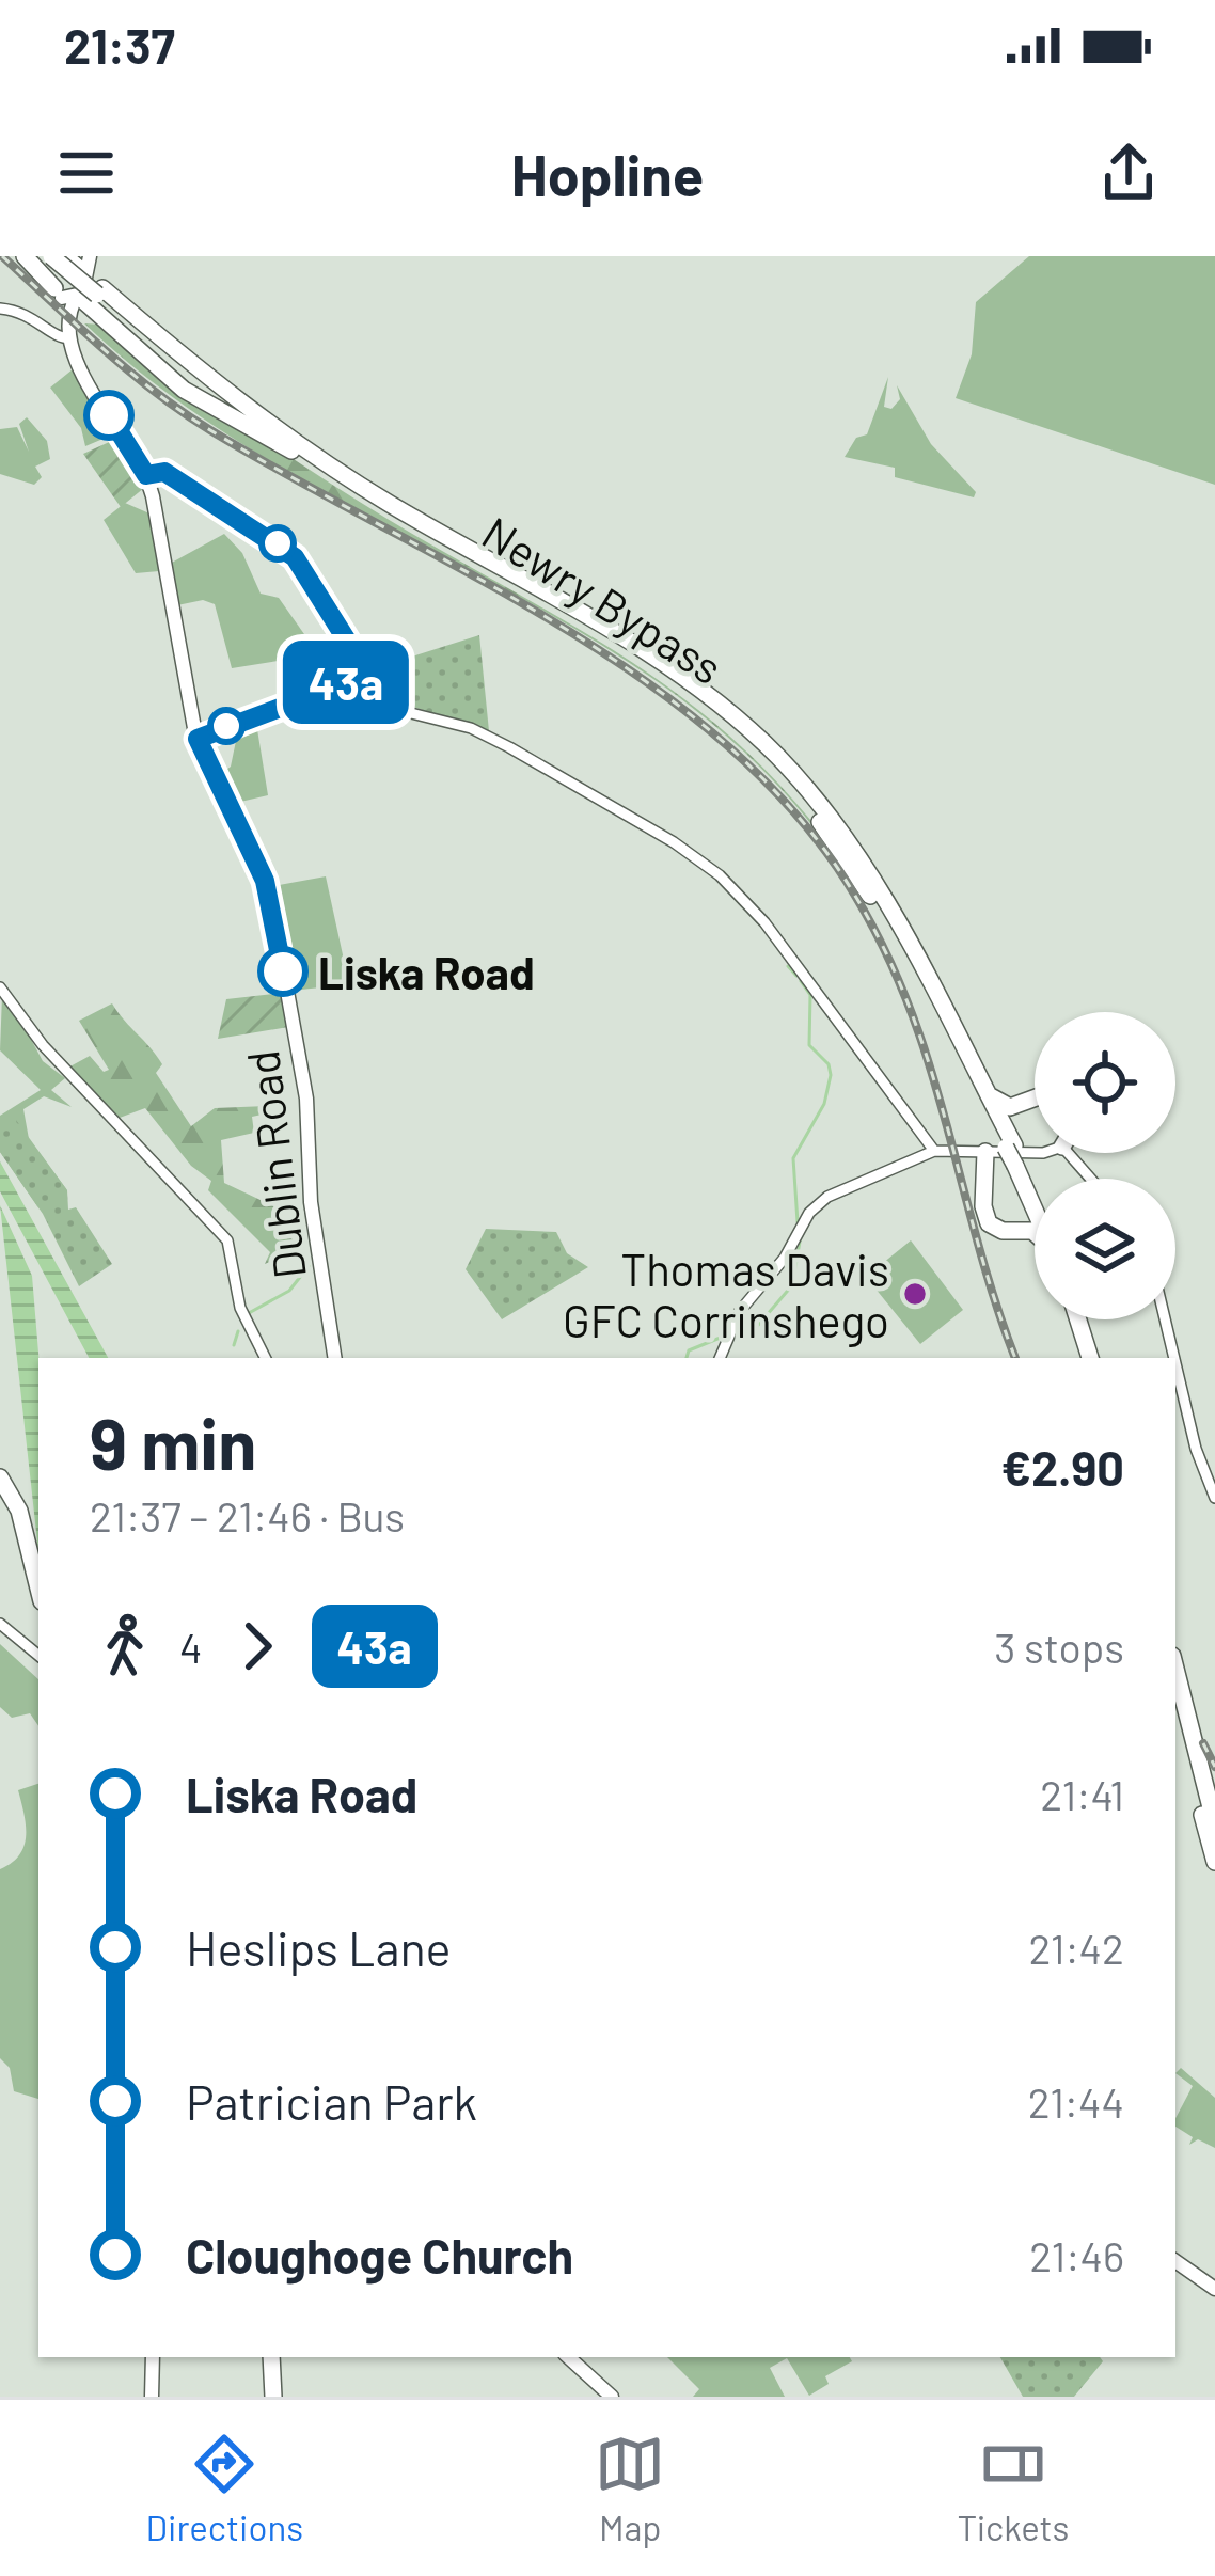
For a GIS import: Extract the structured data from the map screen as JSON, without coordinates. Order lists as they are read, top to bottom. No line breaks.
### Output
{"streets":{"highway":["Newry Bypass"],"main road":["Dublin Road"]},"crossings":[["Newry Bypass","Dublin Road"]],"places":["Liska Road","Thomas Davis GFC Corrinshego"],"lines":["bus line 43a"],"page":{"status":"21:37","header":"Hopline","on_map":"43a","heading":["9 min","21:37 – 21:46 · Bus","€2.90"],"legs":["4","43a","3 stops"],"list":[{"name":"Liska Road","value":"21:41"},{"name":"Heslips Lane","value":"21:42"},{"name":"Patrician Park","value":"21:44"},{"name":"Cloughoge Church","value":"21:46"}],"tabs":["Directions","Map","Tickets"]}}
